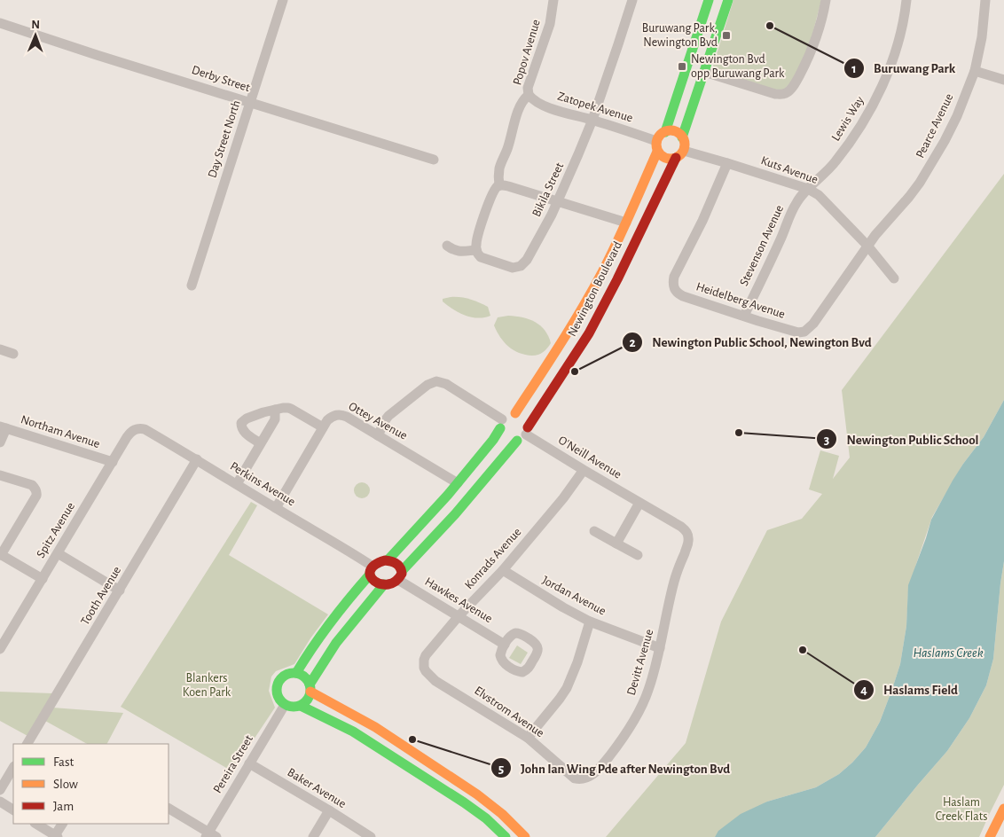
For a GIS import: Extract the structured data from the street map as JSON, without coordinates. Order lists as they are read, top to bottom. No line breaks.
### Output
{"streets":{"street":["Popov Avenue","Derby Street","Zatopek Avenue","Lewis Way","Pearce Avenue","Day Street North","Kuts Avenue","Bikila Street","Stevenson Avenue","Newington Boulevard","Heidelberg Avenue","Ottey Avenue","Northam Avenue","O'Neill Avenue","Perkins Avenue","Spitz Avenue","Konrads Avenue","Tooth Avenue","Jordan Avenue","Hawkes Avenue","Devitt Avenue","Elvstrom Avenue","Pereira Street","Baker Avenue"]},"crossings":[["Popov Avenue","Zatopek Avenue"],["Derby Street","Day Street North"],["Zatopek Avenue","Kuts Avenue"],["Zatopek Avenue","Bikila Street"],["Zatopek Avenue","Newington Boulevard"],["Lewis Way","Kuts Avenue"],["Lewis Way","Stevenson Avenue"],["Pearce Avenue","Kuts Avenue"],["Pearce Avenue","Heidelberg Avenue"],["Kuts Avenue","Stevenson Avenue"],["Kuts Avenue","Newington Boulevard"],["Kuts Avenue","Heidelberg Avenue"],["Stevenson Avenue","Heidelberg Avenue"],["Newington Boulevard","Ottey Avenue"],["Newington Boulevard","O'Neill Avenue"],["Newington Boulevard","Perkins Avenue"],["Newington Boulevard","Hawkes Avenue"],["Ottey Avenue","O'Neill Avenue"],["Ottey Avenue","Perkins Avenue"],["Northam Avenue","Spitz Avenue"],["O'Neill Avenue","Konrads Avenue"],["O'Neill Avenue","Devitt Avenue"],["Perkins Avenue","Spitz Avenue"],["Perkins Avenue","Tooth Avenue"],["Perkins Avenue","Hawkes Avenue"],["Konrads Avenue","Jordan Avenue"],["Konrads Avenue","Hawkes Avenue"],["Konrads Avenue","Elvstrom Avenue"],["Jordan Avenue","Devitt Avenue"],["Devitt Avenue","Elvstrom Avenue"],["Pereira Street","Baker Avenue"]],"water":["Haslams Creek"],"parks":["Blankers Koen Park","Haslam Creek Flats"],"places":{"other":["Buruwang Park","Newington Public School, Newington Bvd","Newington Public School","Haslams Field","John Ian Wing Pde after Newington Bvd"],"transit":["Buruwang Park, Newington Bvd","Newington Bvd opp Buruwang Park"]},"legend":["Fast","Slow","Jam"],"north":"top"}
